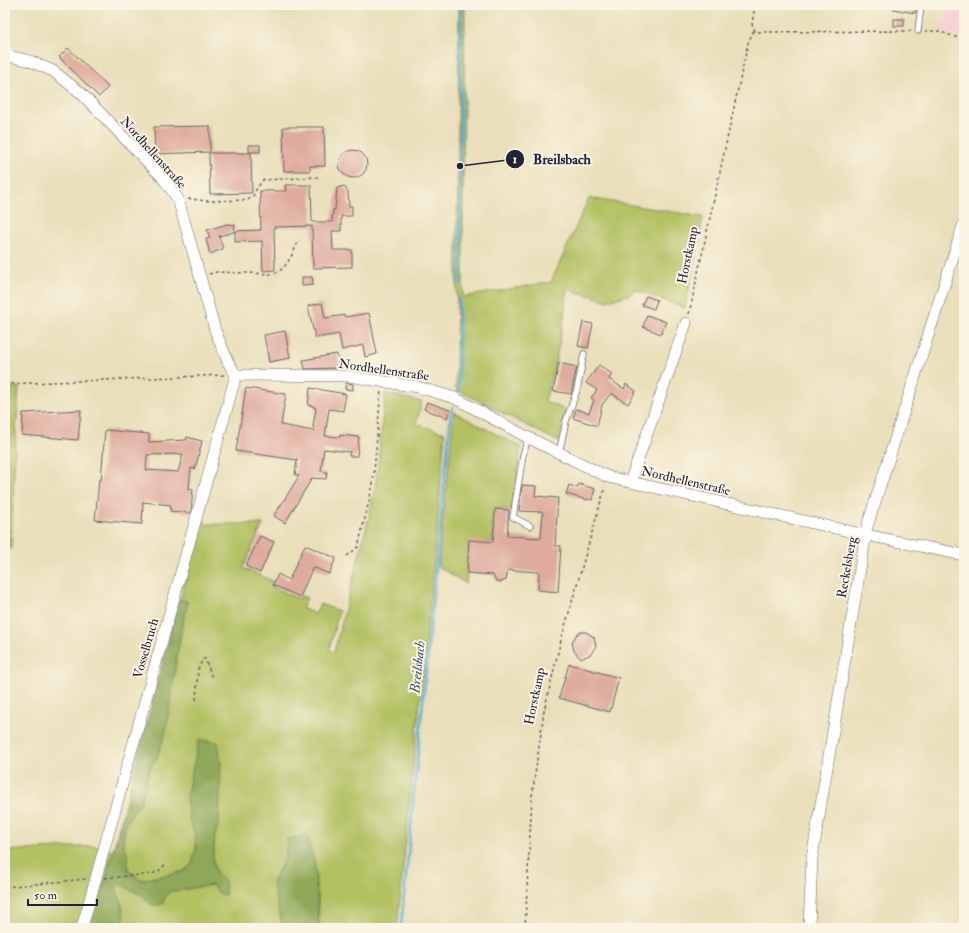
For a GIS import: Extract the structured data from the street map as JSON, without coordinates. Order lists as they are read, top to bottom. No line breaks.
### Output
{"streets":{"street":["Nordhellenstraße","Reckelsberg","Vosselbruch"],"path":["Horstkamp"]},"crossings":[["Nordhellenstraße","Horstkamp"],["Nordhellenstraße","Reckelsberg"],["Nordhellenstraße","Vosselbruch"]],"water":["Breilsbach"],"places":["Breilsbach"],"scale_bar":"50 m"}
